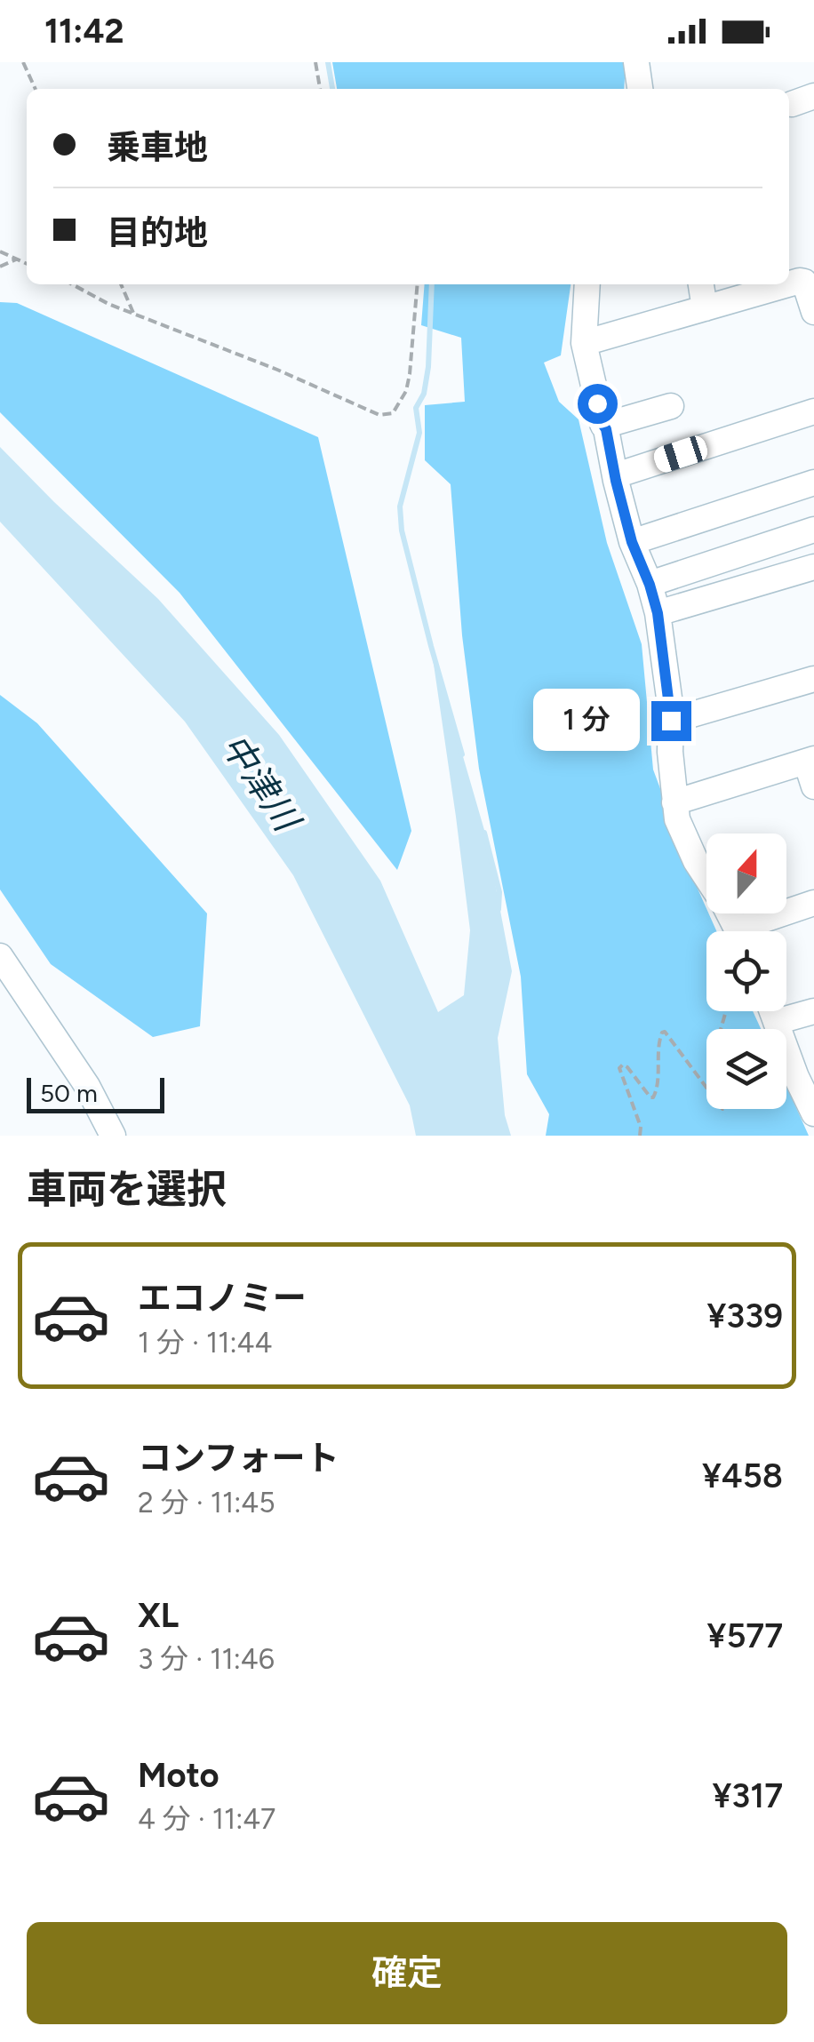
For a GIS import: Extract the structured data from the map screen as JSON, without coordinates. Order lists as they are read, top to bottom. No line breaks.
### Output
{"water":["中津川"],"scale_bar":"50 m","north":"top","page":{"status":"11:42","banner":["乗車地","目的地"],"bubble":"1 分","scale":"50 m","heading":"車両を選択","list":[{"name":"エコノミー","note":"1 分 · 11:44","value":"¥339"},{"name":"コンフォート","note":"2 分 · 11:45","value":"¥458"},{"name":"XL","note":"3 分 · 11:46","value":"¥577"},{"name":"Moto","note":"4 分 · 11:47","value":"¥317"}],"buttons":"確定"}}
